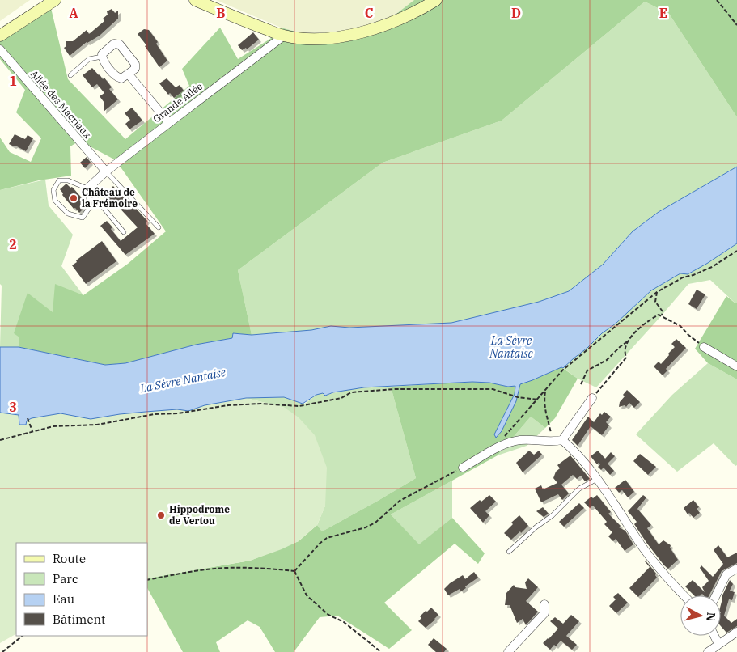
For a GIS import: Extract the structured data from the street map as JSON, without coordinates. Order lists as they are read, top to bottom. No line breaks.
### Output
{"streets":{"street":["Grande Allée","Allée des Macriaux"]},"crossings":[["Grande Allée","Allée des Macriaux"]],"water":["La Sèvre Nantaise"],"places":["Château de la Frémoire","Hippodrome de Vertou"],"legend":["Route","Parc","Eau","Bâtiment"],"north":"right","grid":{"columns":["A","B","C","D","E"],"rows":["1","2","3"]}}
